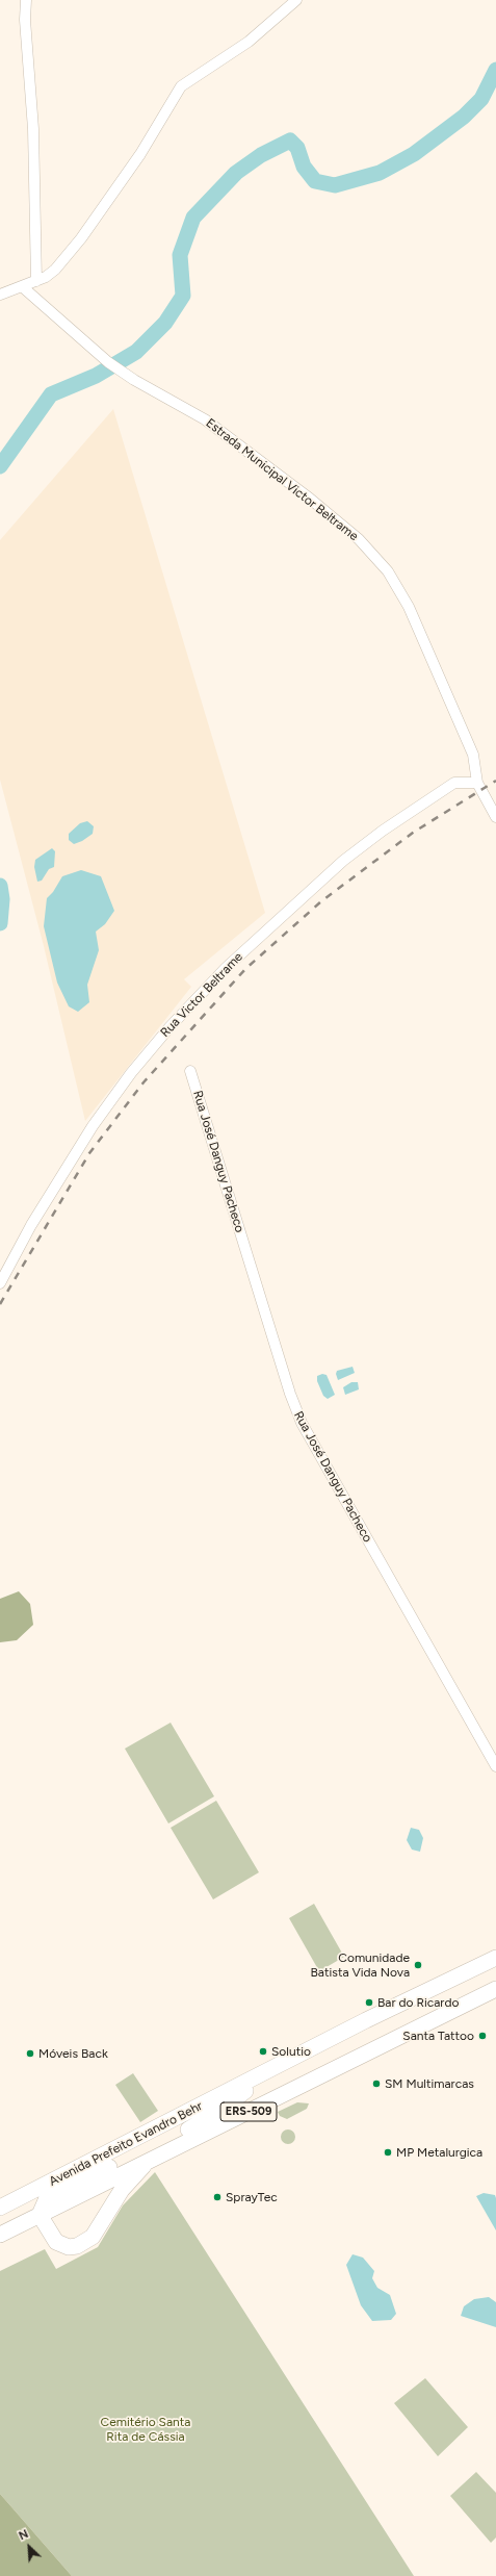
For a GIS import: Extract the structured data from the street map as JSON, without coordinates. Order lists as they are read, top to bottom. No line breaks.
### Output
{"streets":{"highway":["ERS-509","Avenida Prefeito Evandro Behr"],"street":["Estrada Municipal Victor Beltrame","Rua Victor Beltrame","Rua José Danguy Pacheco"]},"crossings":[["Estrada Municipal Victor Beltrame","Rua Victor Beltrame"]],"parks":["Cemitério Santa Rita de Cássia"],"places":["Comunidade Batista Vida Nova","Bar do Ricardo","Santa Tattoo","Solutio","Móveis Back","SM Multimarcas","MP Metalurgica","SprayTec"],"north":"top left"}
